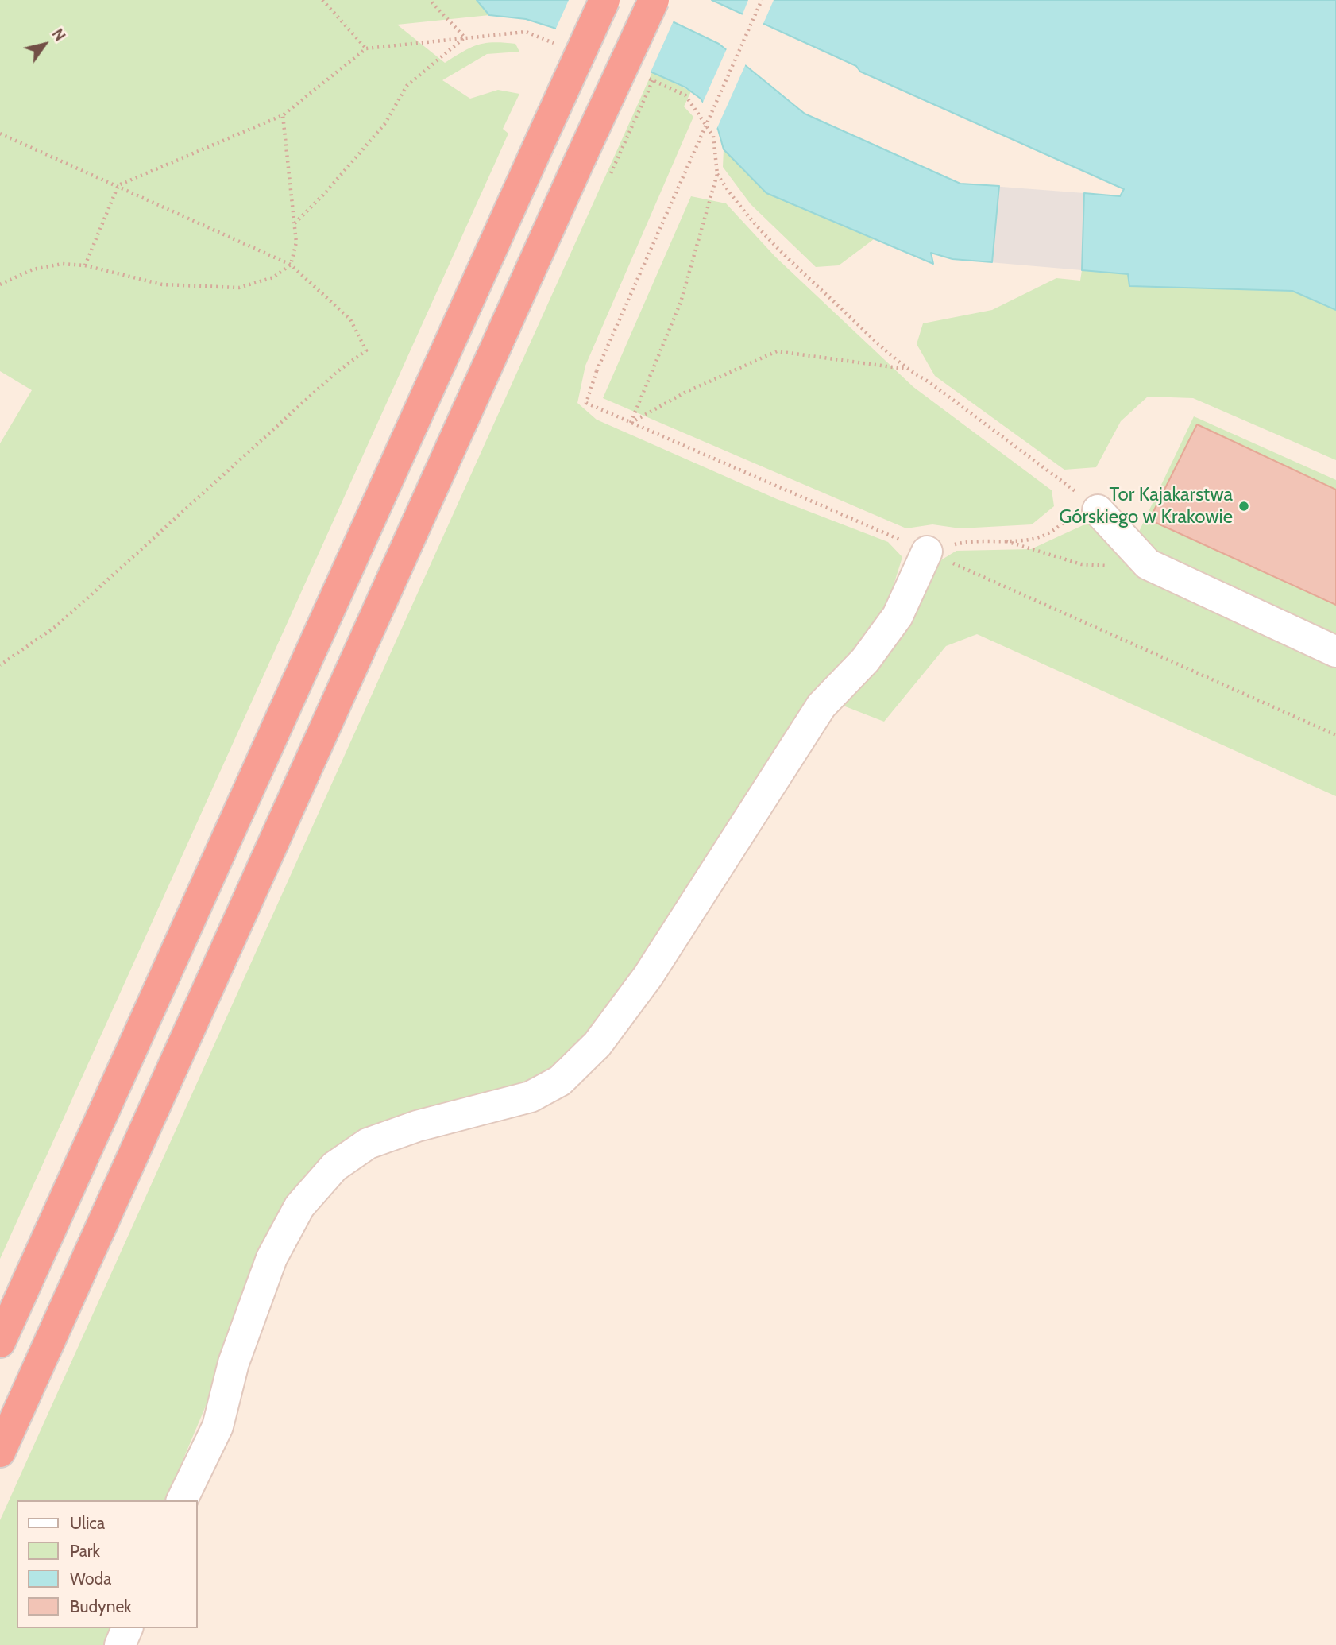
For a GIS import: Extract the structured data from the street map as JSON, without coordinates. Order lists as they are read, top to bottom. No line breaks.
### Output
{"places":["Tor Kajakarstwa Górskiego w Krakowie"],"legend":["Ulica","Park","Woda","Budynek"],"north":"top right"}
